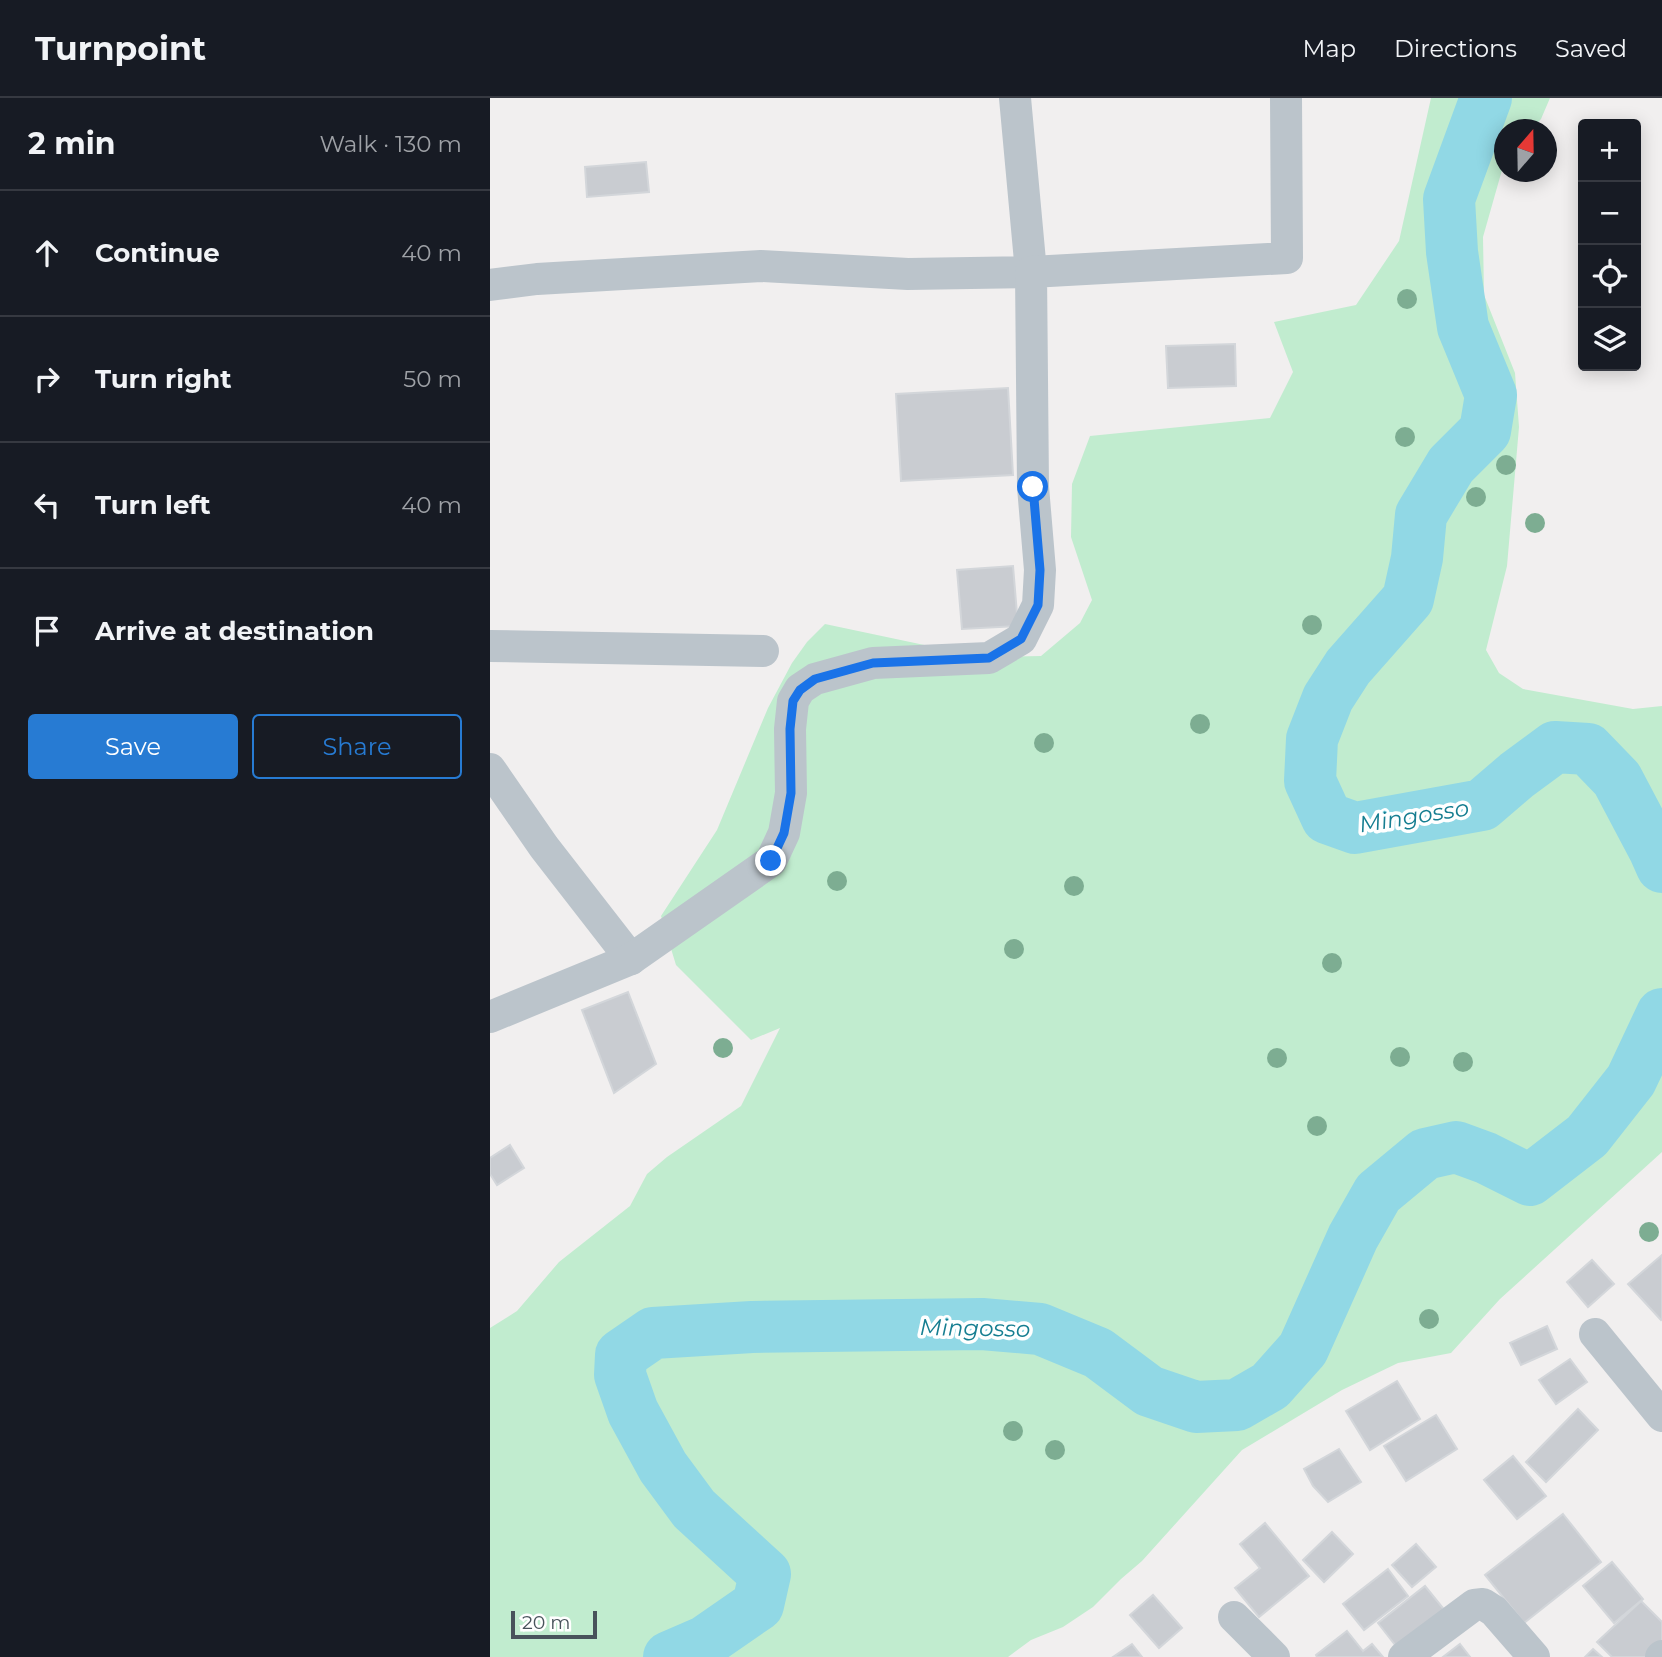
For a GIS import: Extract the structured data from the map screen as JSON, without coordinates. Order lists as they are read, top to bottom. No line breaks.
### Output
{"water":["Mingosso"],"scale_bar":"20 m","north":"top","page":{"header":"Turnpoint","nav":["Map","Directions","Saved"],"heading":["2 min","Walk · 130 m"],"map_buttons":["+","−"],"list":[["Continue","40 m"],["Turn right","50 m"],["Turn left","40 m"],"Arrive at destination"],"buttons":["Save","Share"],"scale":"20 m"}}
